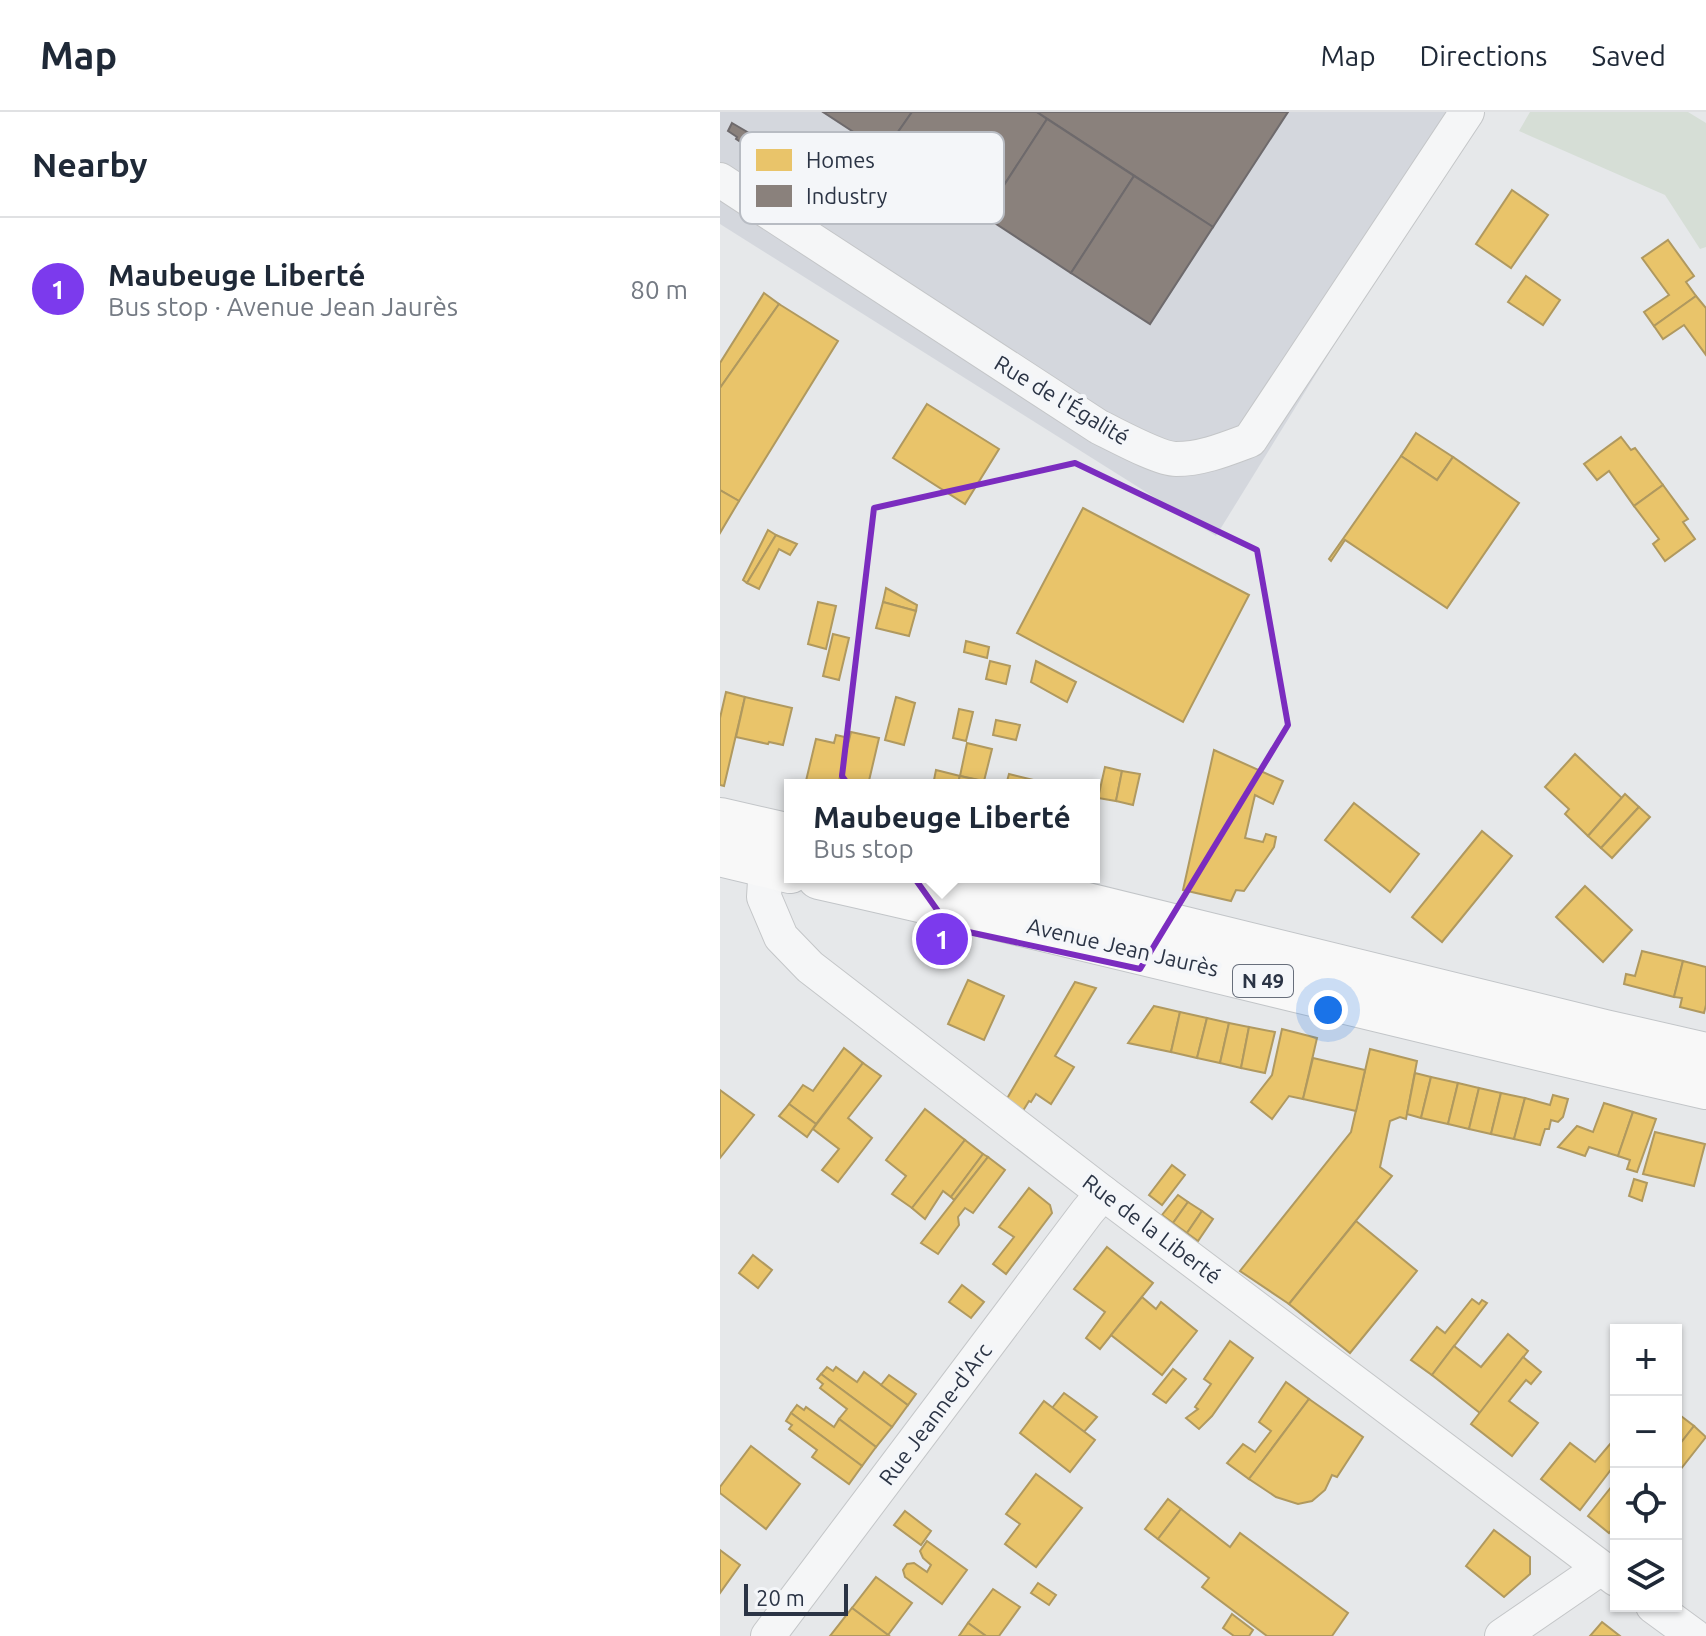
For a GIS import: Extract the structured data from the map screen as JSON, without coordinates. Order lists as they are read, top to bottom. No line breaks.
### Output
{"streets":{"main road":["Avenue Jean Jaurès","N 49"],"street":["Rue de l'Égalité","Rue de la Liberté","Rue Jeanne-d'Arc"]},"crossings":[["Rue de la Liberté","Rue Jeanne-d'Arc"]],"legend":["Homes","Industry"],"scale_bar":"20 m","page":{"header":"Map","nav":["Map","Directions","Saved"],"heading":"Nearby","list":[{"mark":"1","name":"Maubeuge Liberté","note":"Bus stop · Avenue Jean Jaurès","value":"80 m"}],"popup":["Maubeuge Liberté","Bus stop"],"pins":"1","map_buttons":["+","−"],"scale":"20 m"}}
